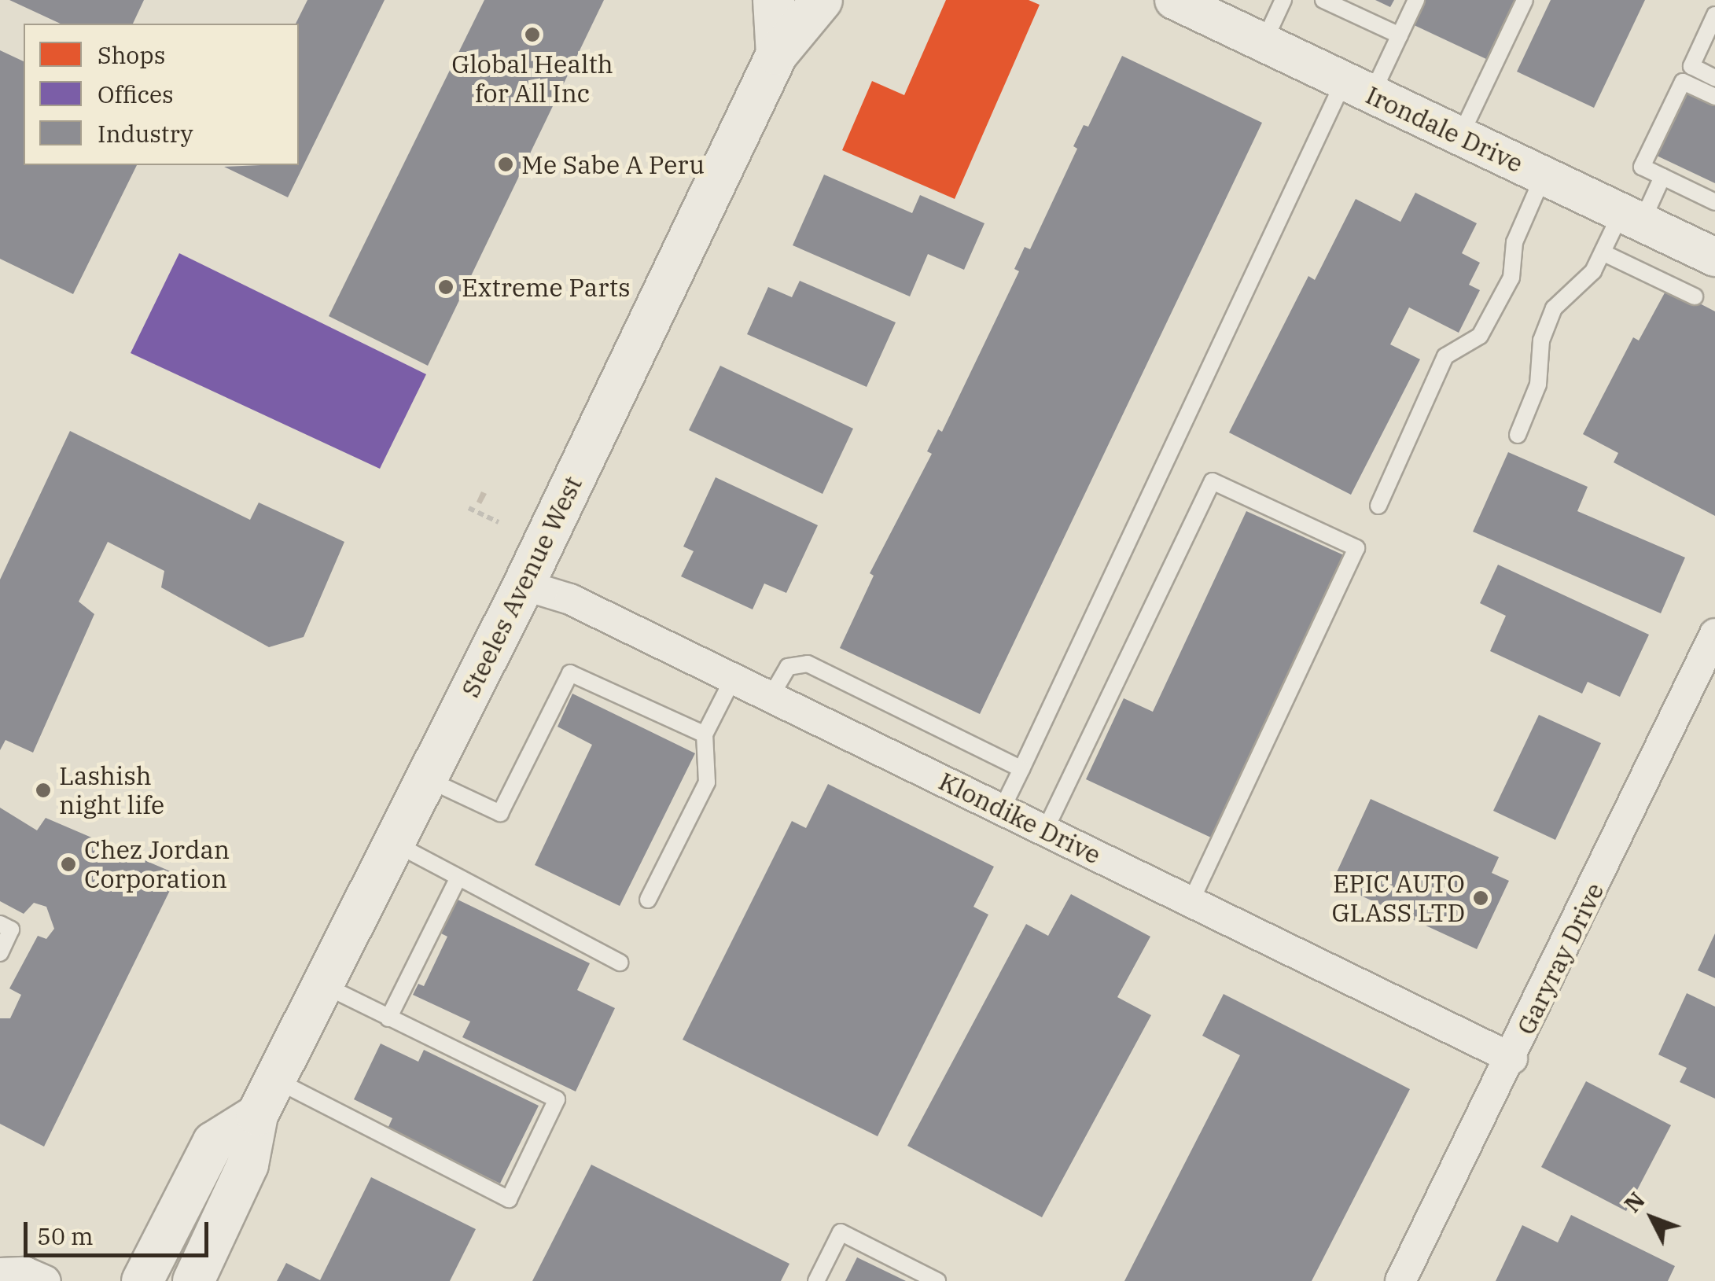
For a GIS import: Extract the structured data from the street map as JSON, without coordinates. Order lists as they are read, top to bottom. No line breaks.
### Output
{"streets":{"main road":["Steeles Avenue West"],"street":["Irondale Drive","Klondike Drive","Garyray Drive"]},"crossings":[["Steeles Avenue West","Klondike Drive"],["Klondike Drive","Garyray Drive"]],"places":["Global Health for All Inc","Me Sabe A Peru","Extreme Parts","Lashish night life","Chez Jordan Corporation","EPIC AUTO GLASS LTD"],"legend":["Shops","Offices","Industry"],"scale_bar":"50 m","north":"top left"}
